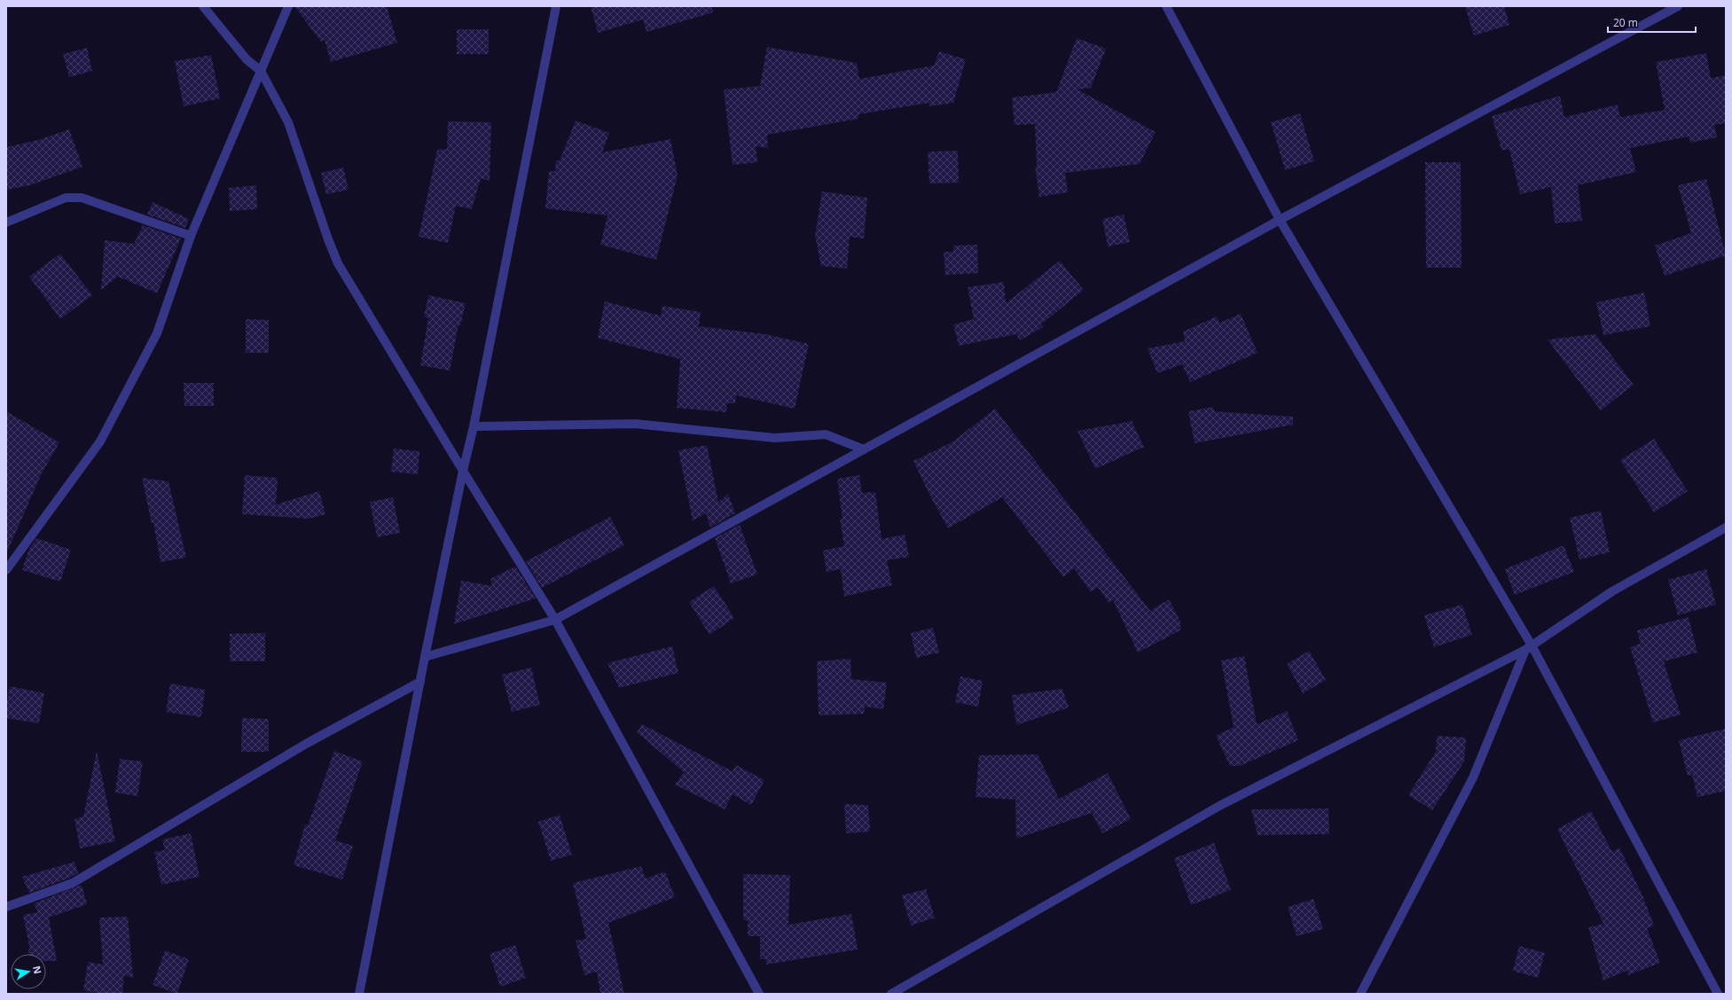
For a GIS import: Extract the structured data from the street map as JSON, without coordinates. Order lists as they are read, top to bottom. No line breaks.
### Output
{"scale_bar":"20 m","north":"right"}
